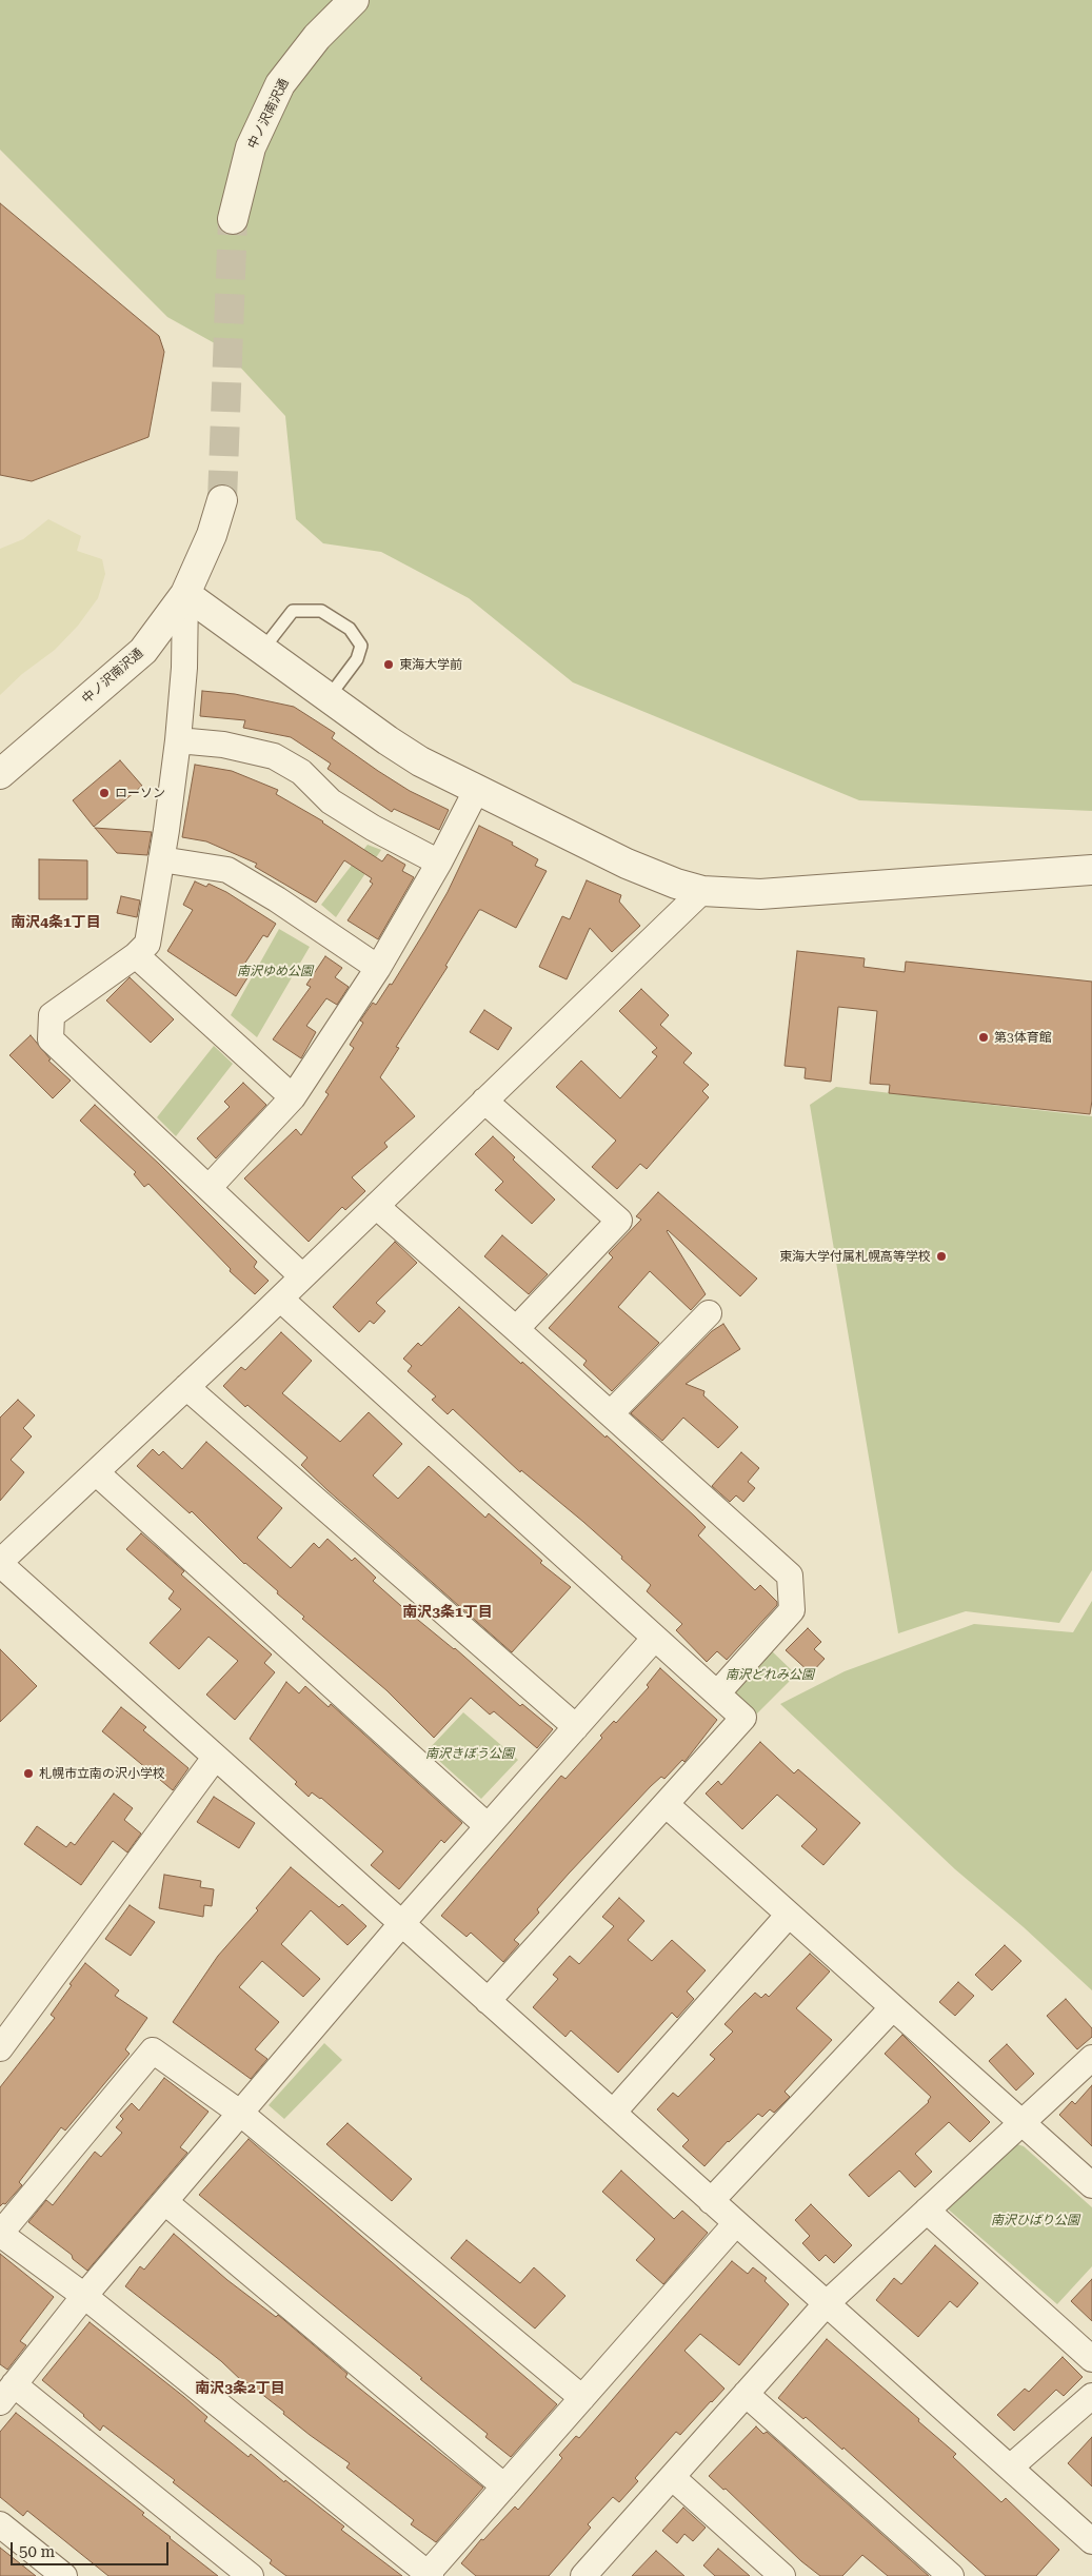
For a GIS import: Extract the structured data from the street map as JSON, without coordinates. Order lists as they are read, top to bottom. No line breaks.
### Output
{"streets":{"street":["中ノ沢南沢通"]},"districts":["南沢4条1丁目","南沢3条1丁目","南沢3条2丁目"],"parks":["南沢ゆめ公園","南沢どれみ公園","南沢きぼう公園","南沢ひばり公園"],"places":["東海大学前","ローソン","第3体育館","東海大学付属札幌高等学校","札幌市立南の沢小学校"],"scale_bar":"50 m"}
